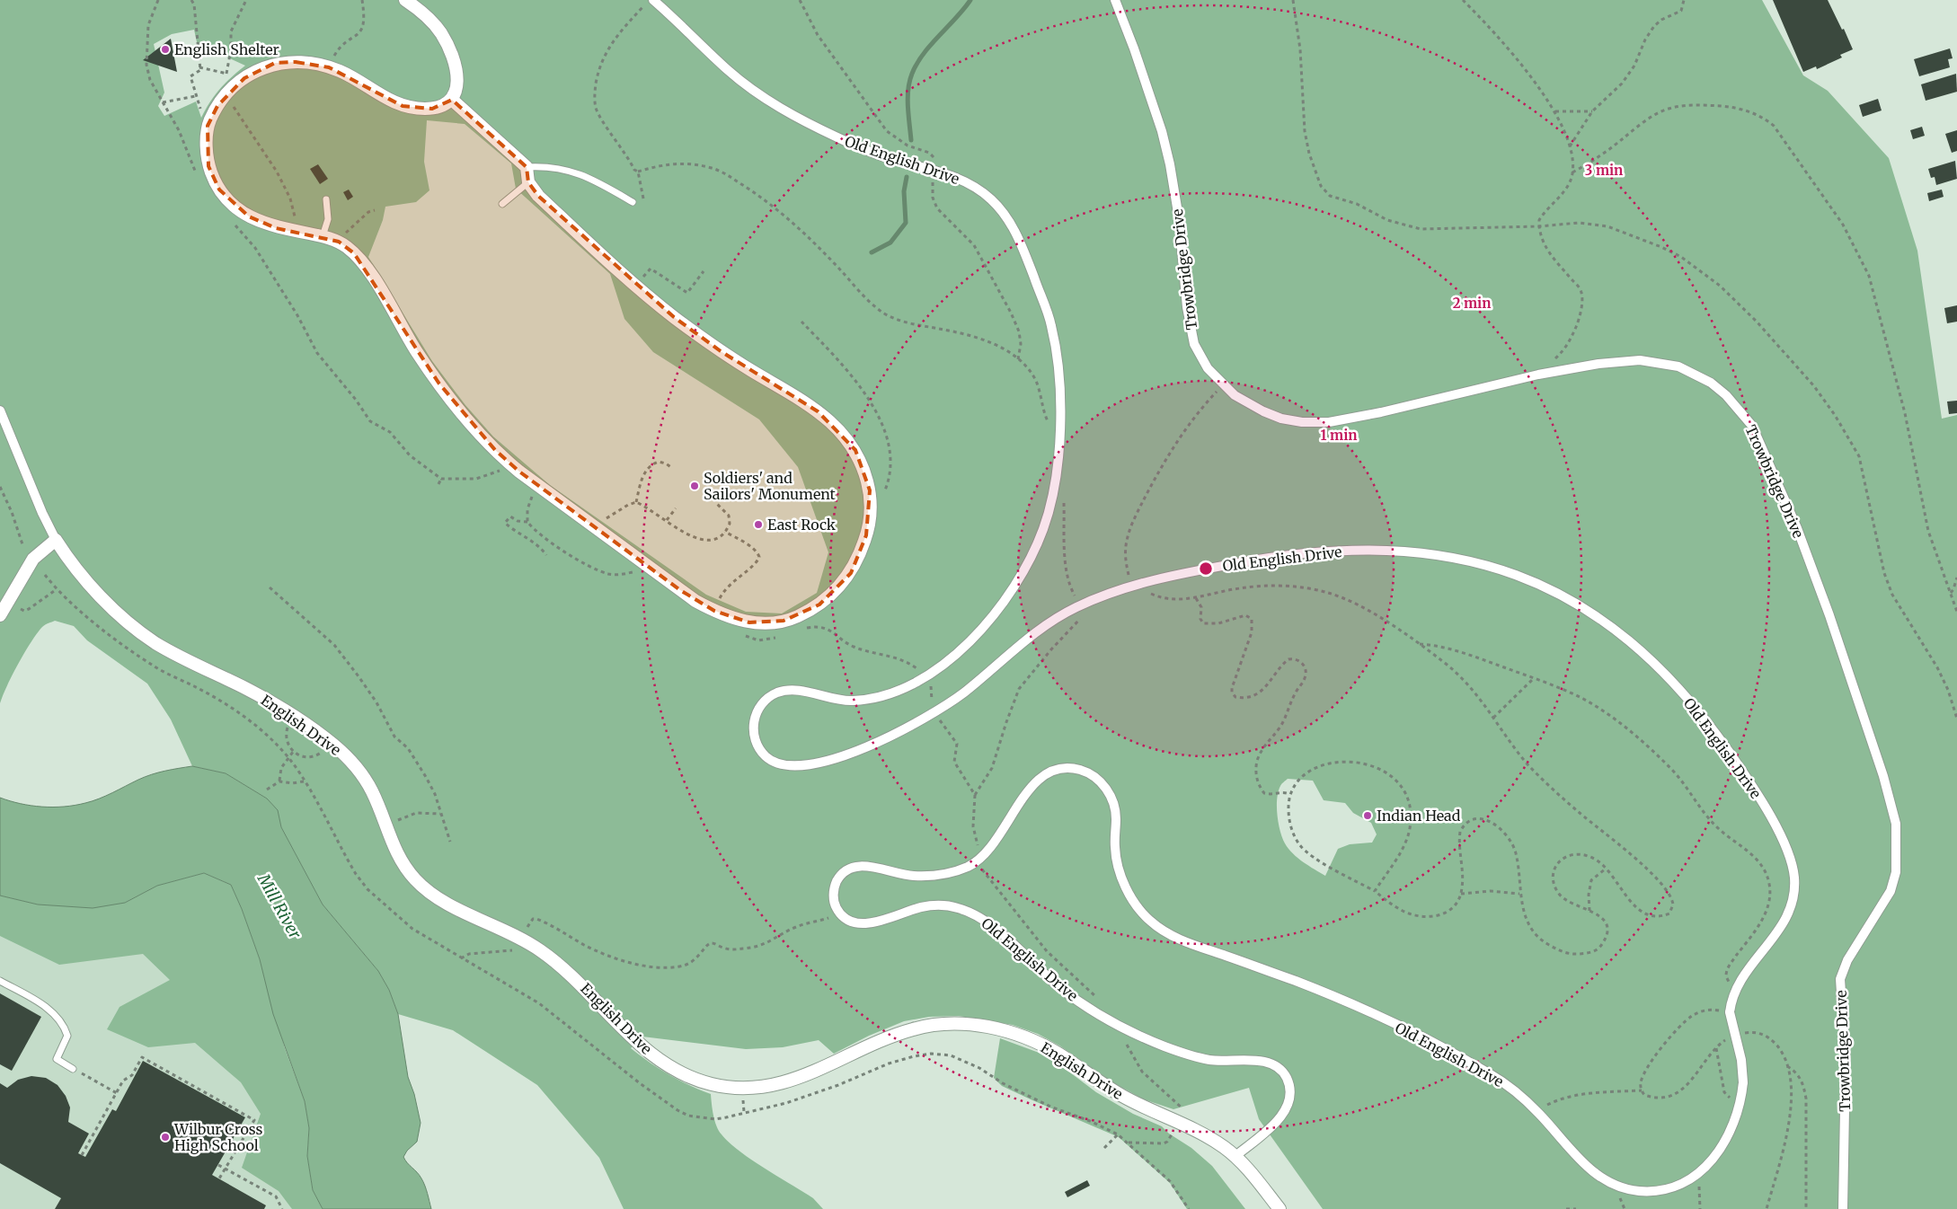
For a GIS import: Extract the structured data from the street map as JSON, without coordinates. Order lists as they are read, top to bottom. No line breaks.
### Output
{"streets":{"street":["Old English Drive","Trowbridge Drive","English Drive"]},"crossings":[["Old English Drive","English Drive"]],"water":["Mill River"],"places":["English Shelter","Soldiers' and Sailors' Monument","East Rock","Indian Head","Wilbur Cross High School"],"rings":["3 min","2 min","1 min"]}
